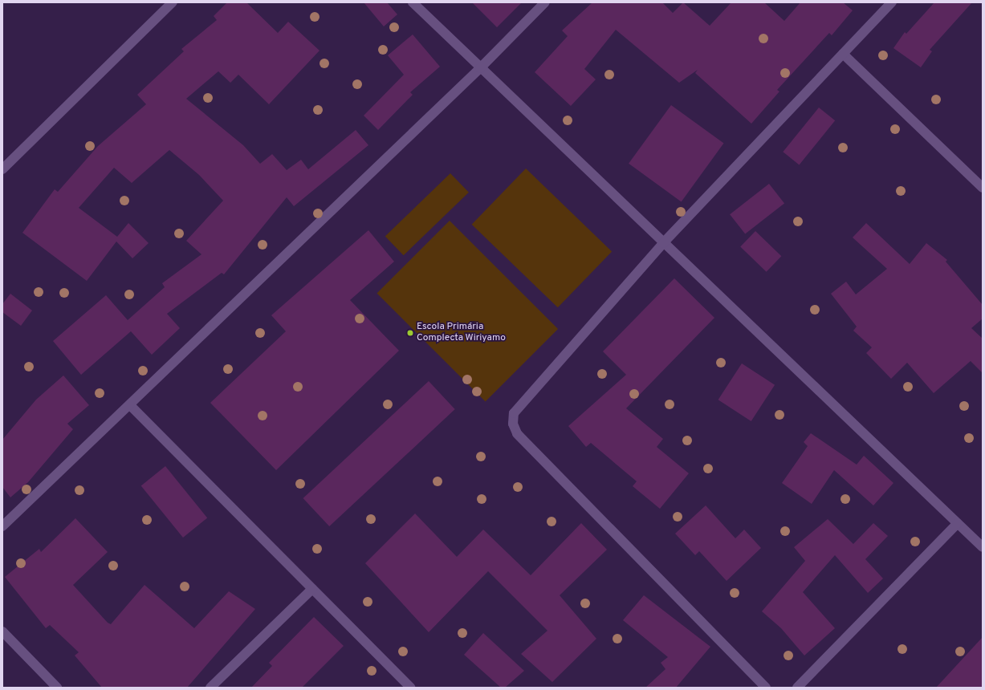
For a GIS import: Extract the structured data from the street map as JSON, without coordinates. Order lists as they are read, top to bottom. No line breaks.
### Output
{"places":["Escola Primária Complecta Wiriyamo"]}
